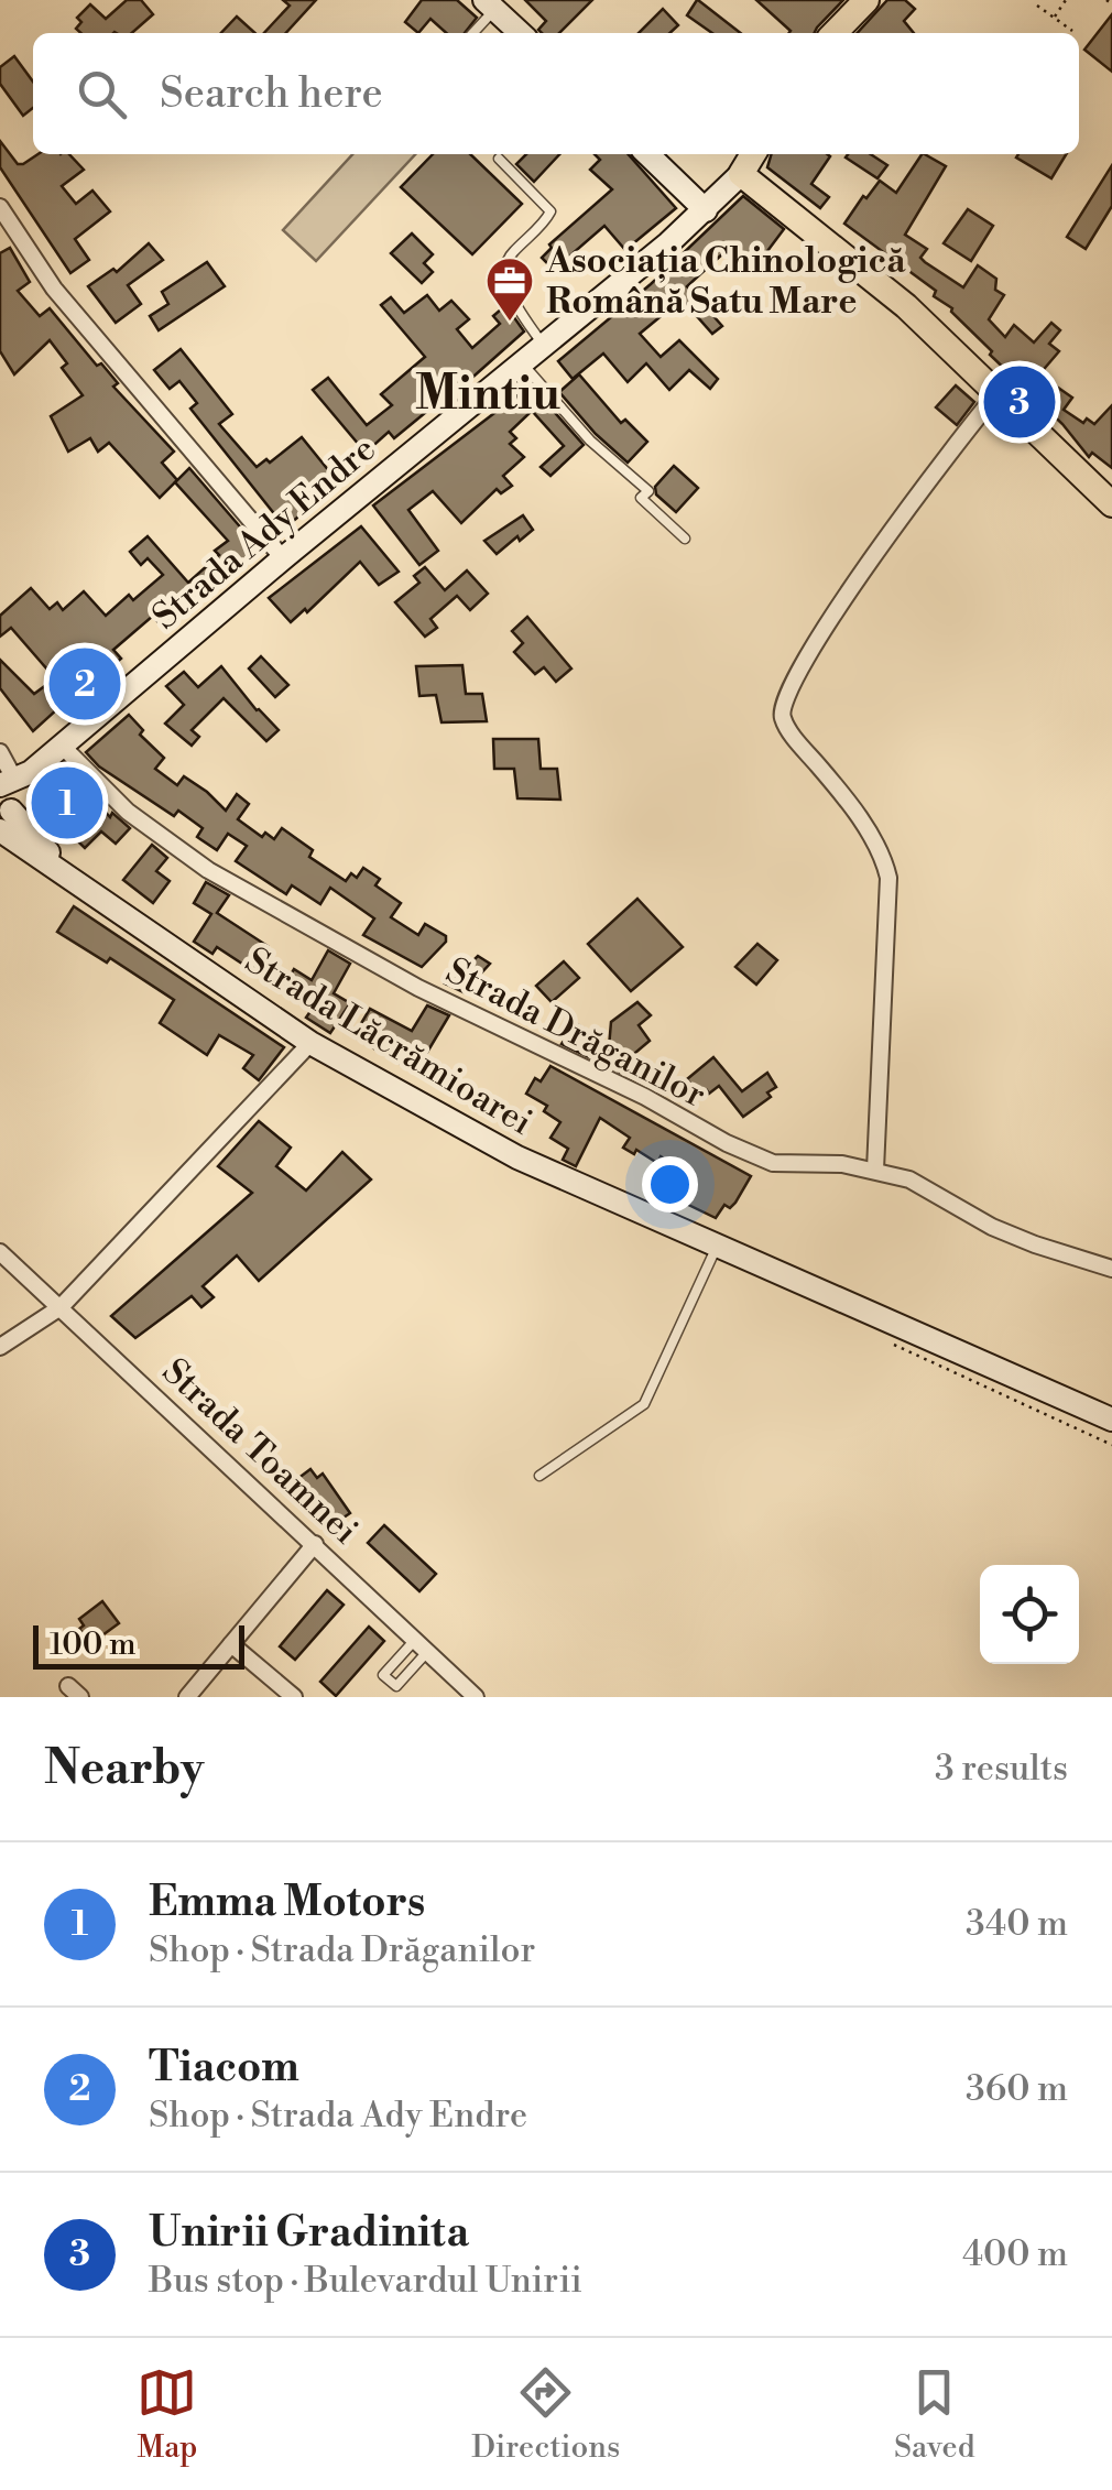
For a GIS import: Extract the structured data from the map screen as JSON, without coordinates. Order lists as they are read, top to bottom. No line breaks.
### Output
{"streets":{"main road":["Strada Ady Endre","Strada Lăcrămioarei"],"street":["Strada Drăganilor","Strada Toamnei"]},"crossings":[["Strada Ady Endre","Strada Drăganilor"],["Strada Ady Endre","Strada Lăcrămioarei"]],"districts":["Mintiu"],"places":{"office":["Asociația Chinologică Română Satu Mare"]},"scale_bar":"100 m","page":{"search":"Search here","pins":["3","2","1"],"scale":"100 m","heading":["Nearby","3 results"],"list":[{"mark":"1","name":"Emma Motors","note":"Shop · Strada Drăganilor","value":"340 m"},{"mark":"2","name":"Tiacom","note":"Shop · Strada Ady Endre","value":"360 m"},{"mark":"3","name":"Unirii Gradinita","note":"Bus stop · Bulevardul Unirii","value":"400 m"}],"nav":["Map","Directions","Saved"]}}
